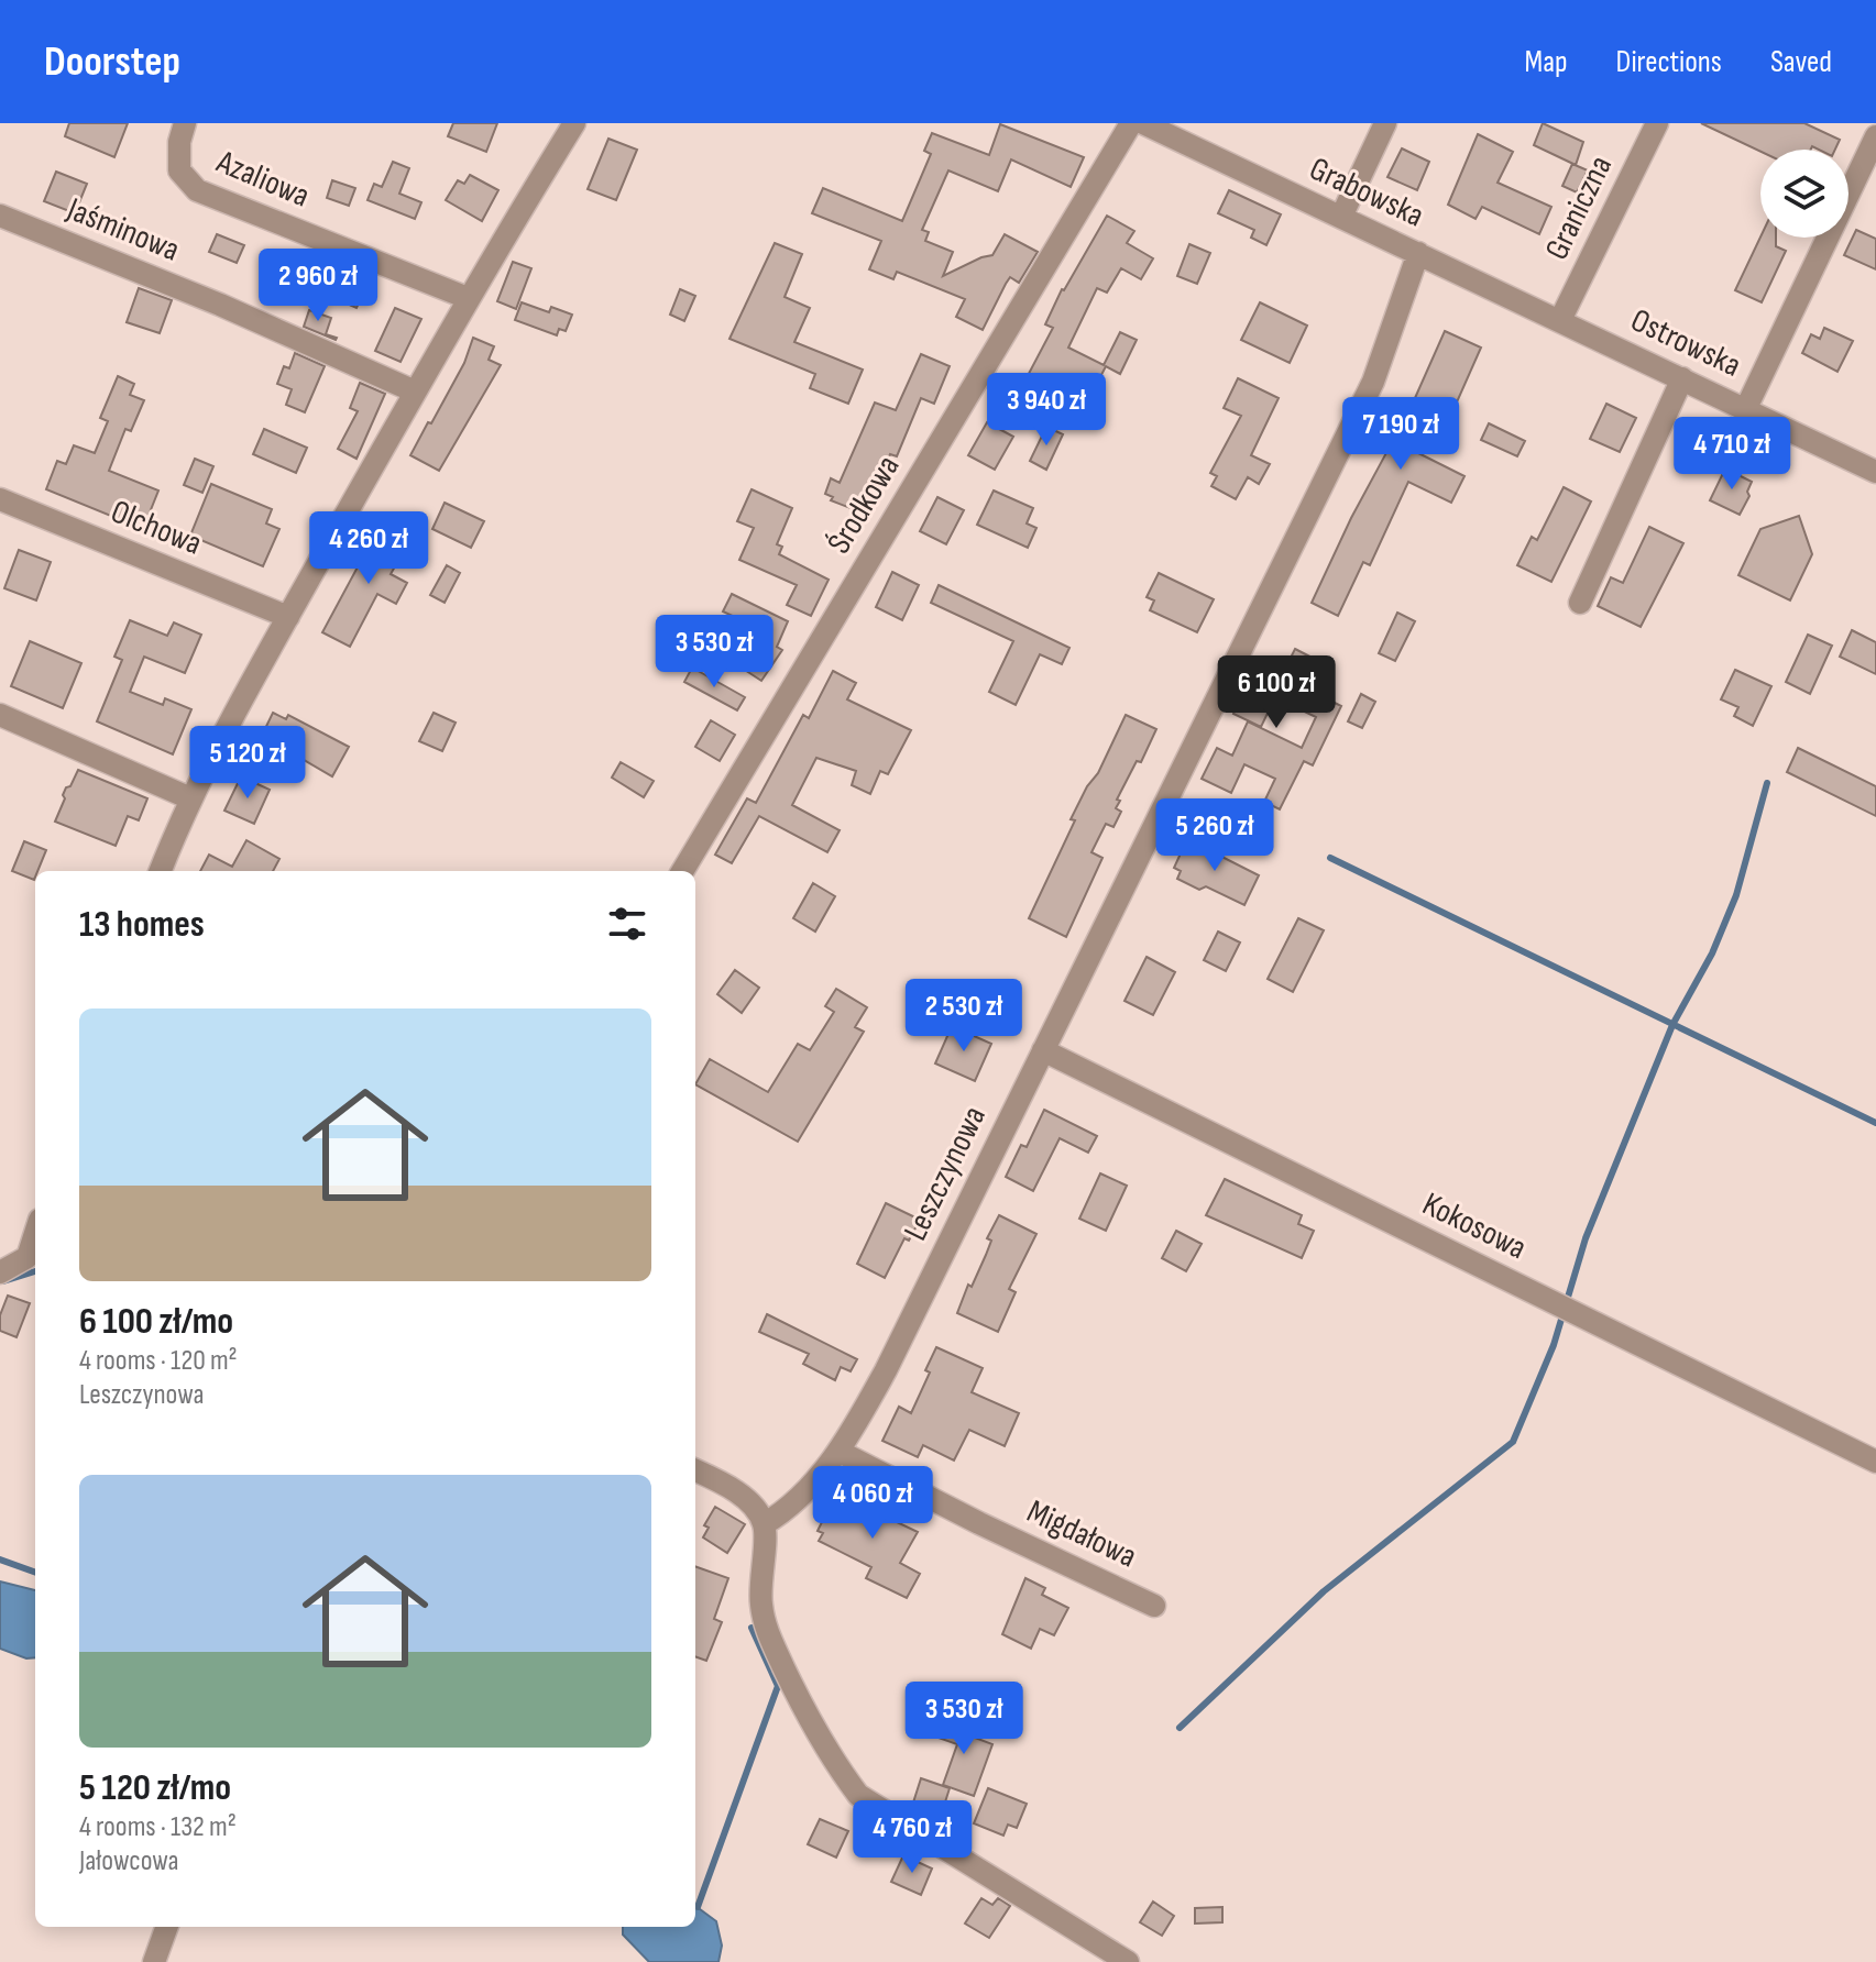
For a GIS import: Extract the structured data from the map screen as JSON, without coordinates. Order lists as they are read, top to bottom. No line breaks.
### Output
{"streets":{"street":["Azaliowa","Grabowska","Graniczna","Jaśminowa","Ostrowska","Środkowa","Olchowa","Leszczynowa","Kokosowa","Migdałowa"]},"crossings":[["Grabowska","Ostrowska"],["Grabowska","Leszczynowa"],["Graniczna","Ostrowska"],["Leszczynowa","Kokosowa"],["Leszczynowa","Migdałowa"]],"page":{"header":"Doorstep","nav":["Map","Directions","Saved"],"price":["2 960 zł","3 940 zł","7 190 zł","4 710 zł","4 260 zł","3 530 zł","6 100 zł","5 120 zł","5 260 zł","2 530 zł","4 060 zł","3 530 zł","4 760 zł"],"heading":"13 homes","list":[{"name":"6 100 zł/mo","note":"4 rooms · 120 m² · Leszczynowa"},{"name":"5 120 zł/mo","note":"4 rooms · 132 m² · Jałowcowa"}]}}
